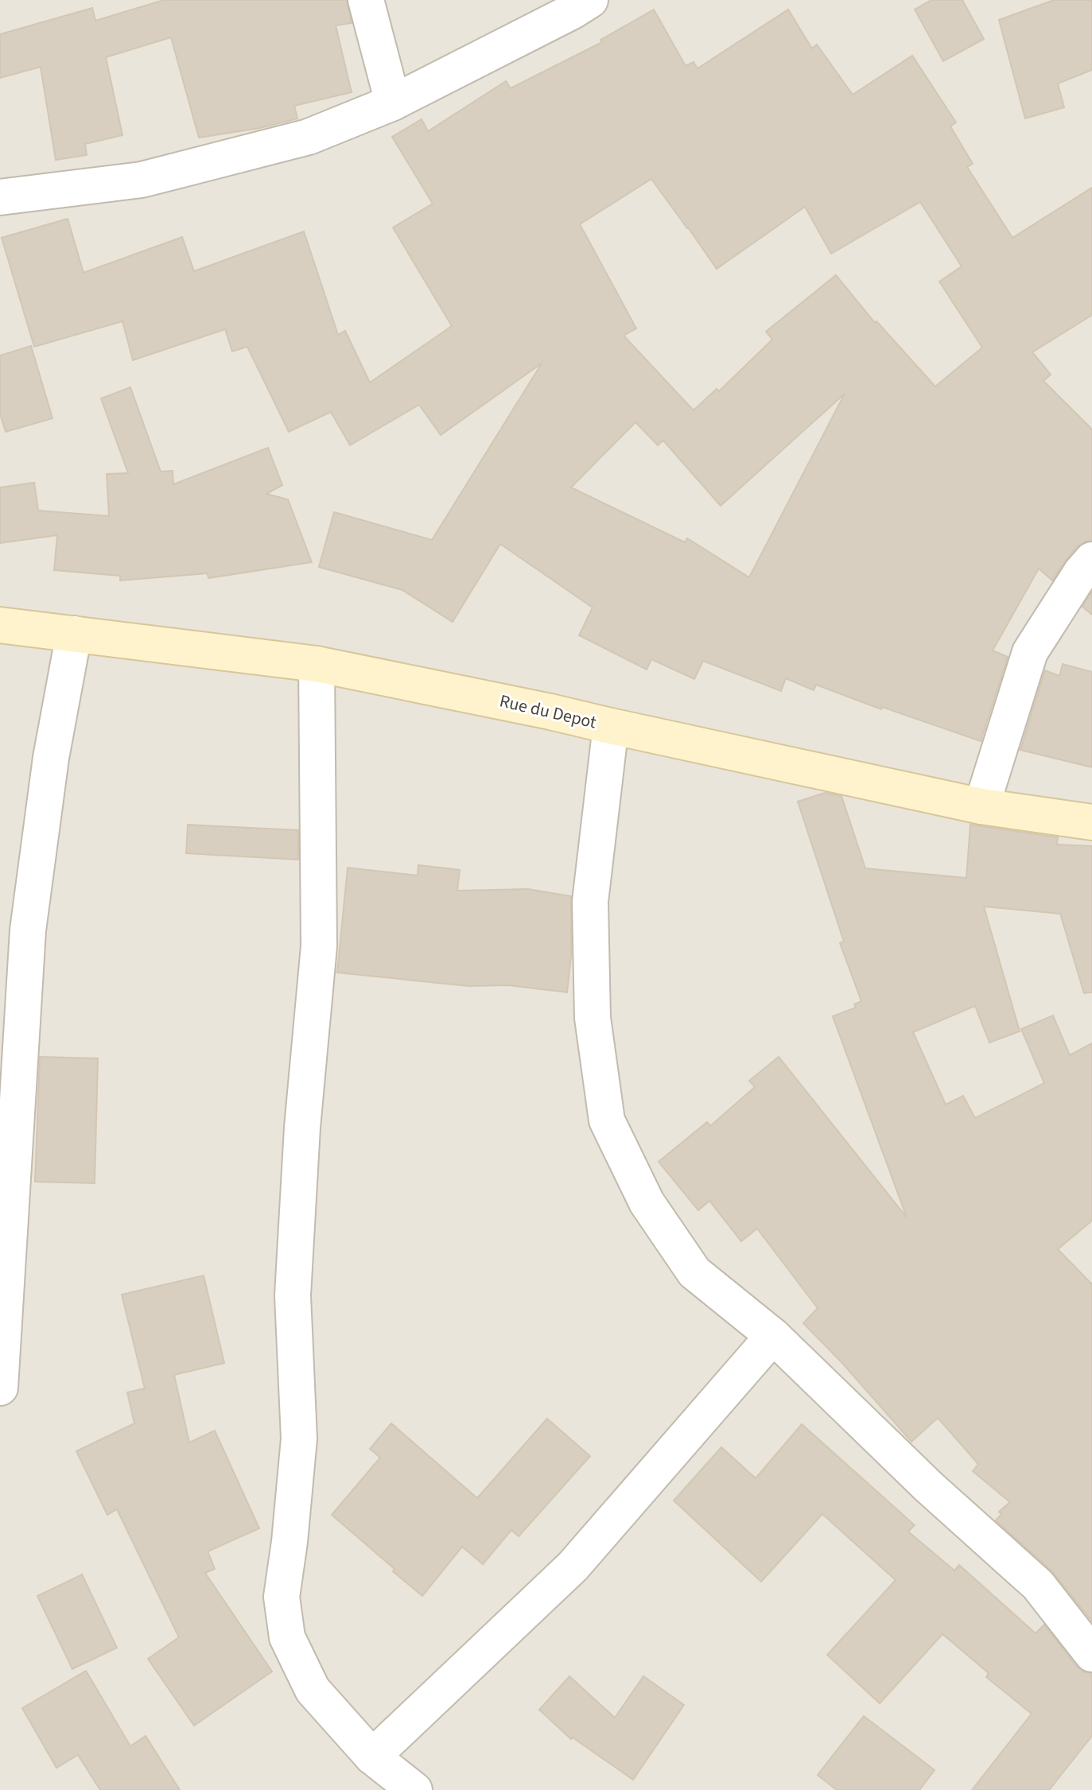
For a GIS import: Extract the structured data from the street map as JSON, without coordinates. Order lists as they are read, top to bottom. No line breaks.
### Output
{"streets":{"street":["Rue du Depot"]}}
